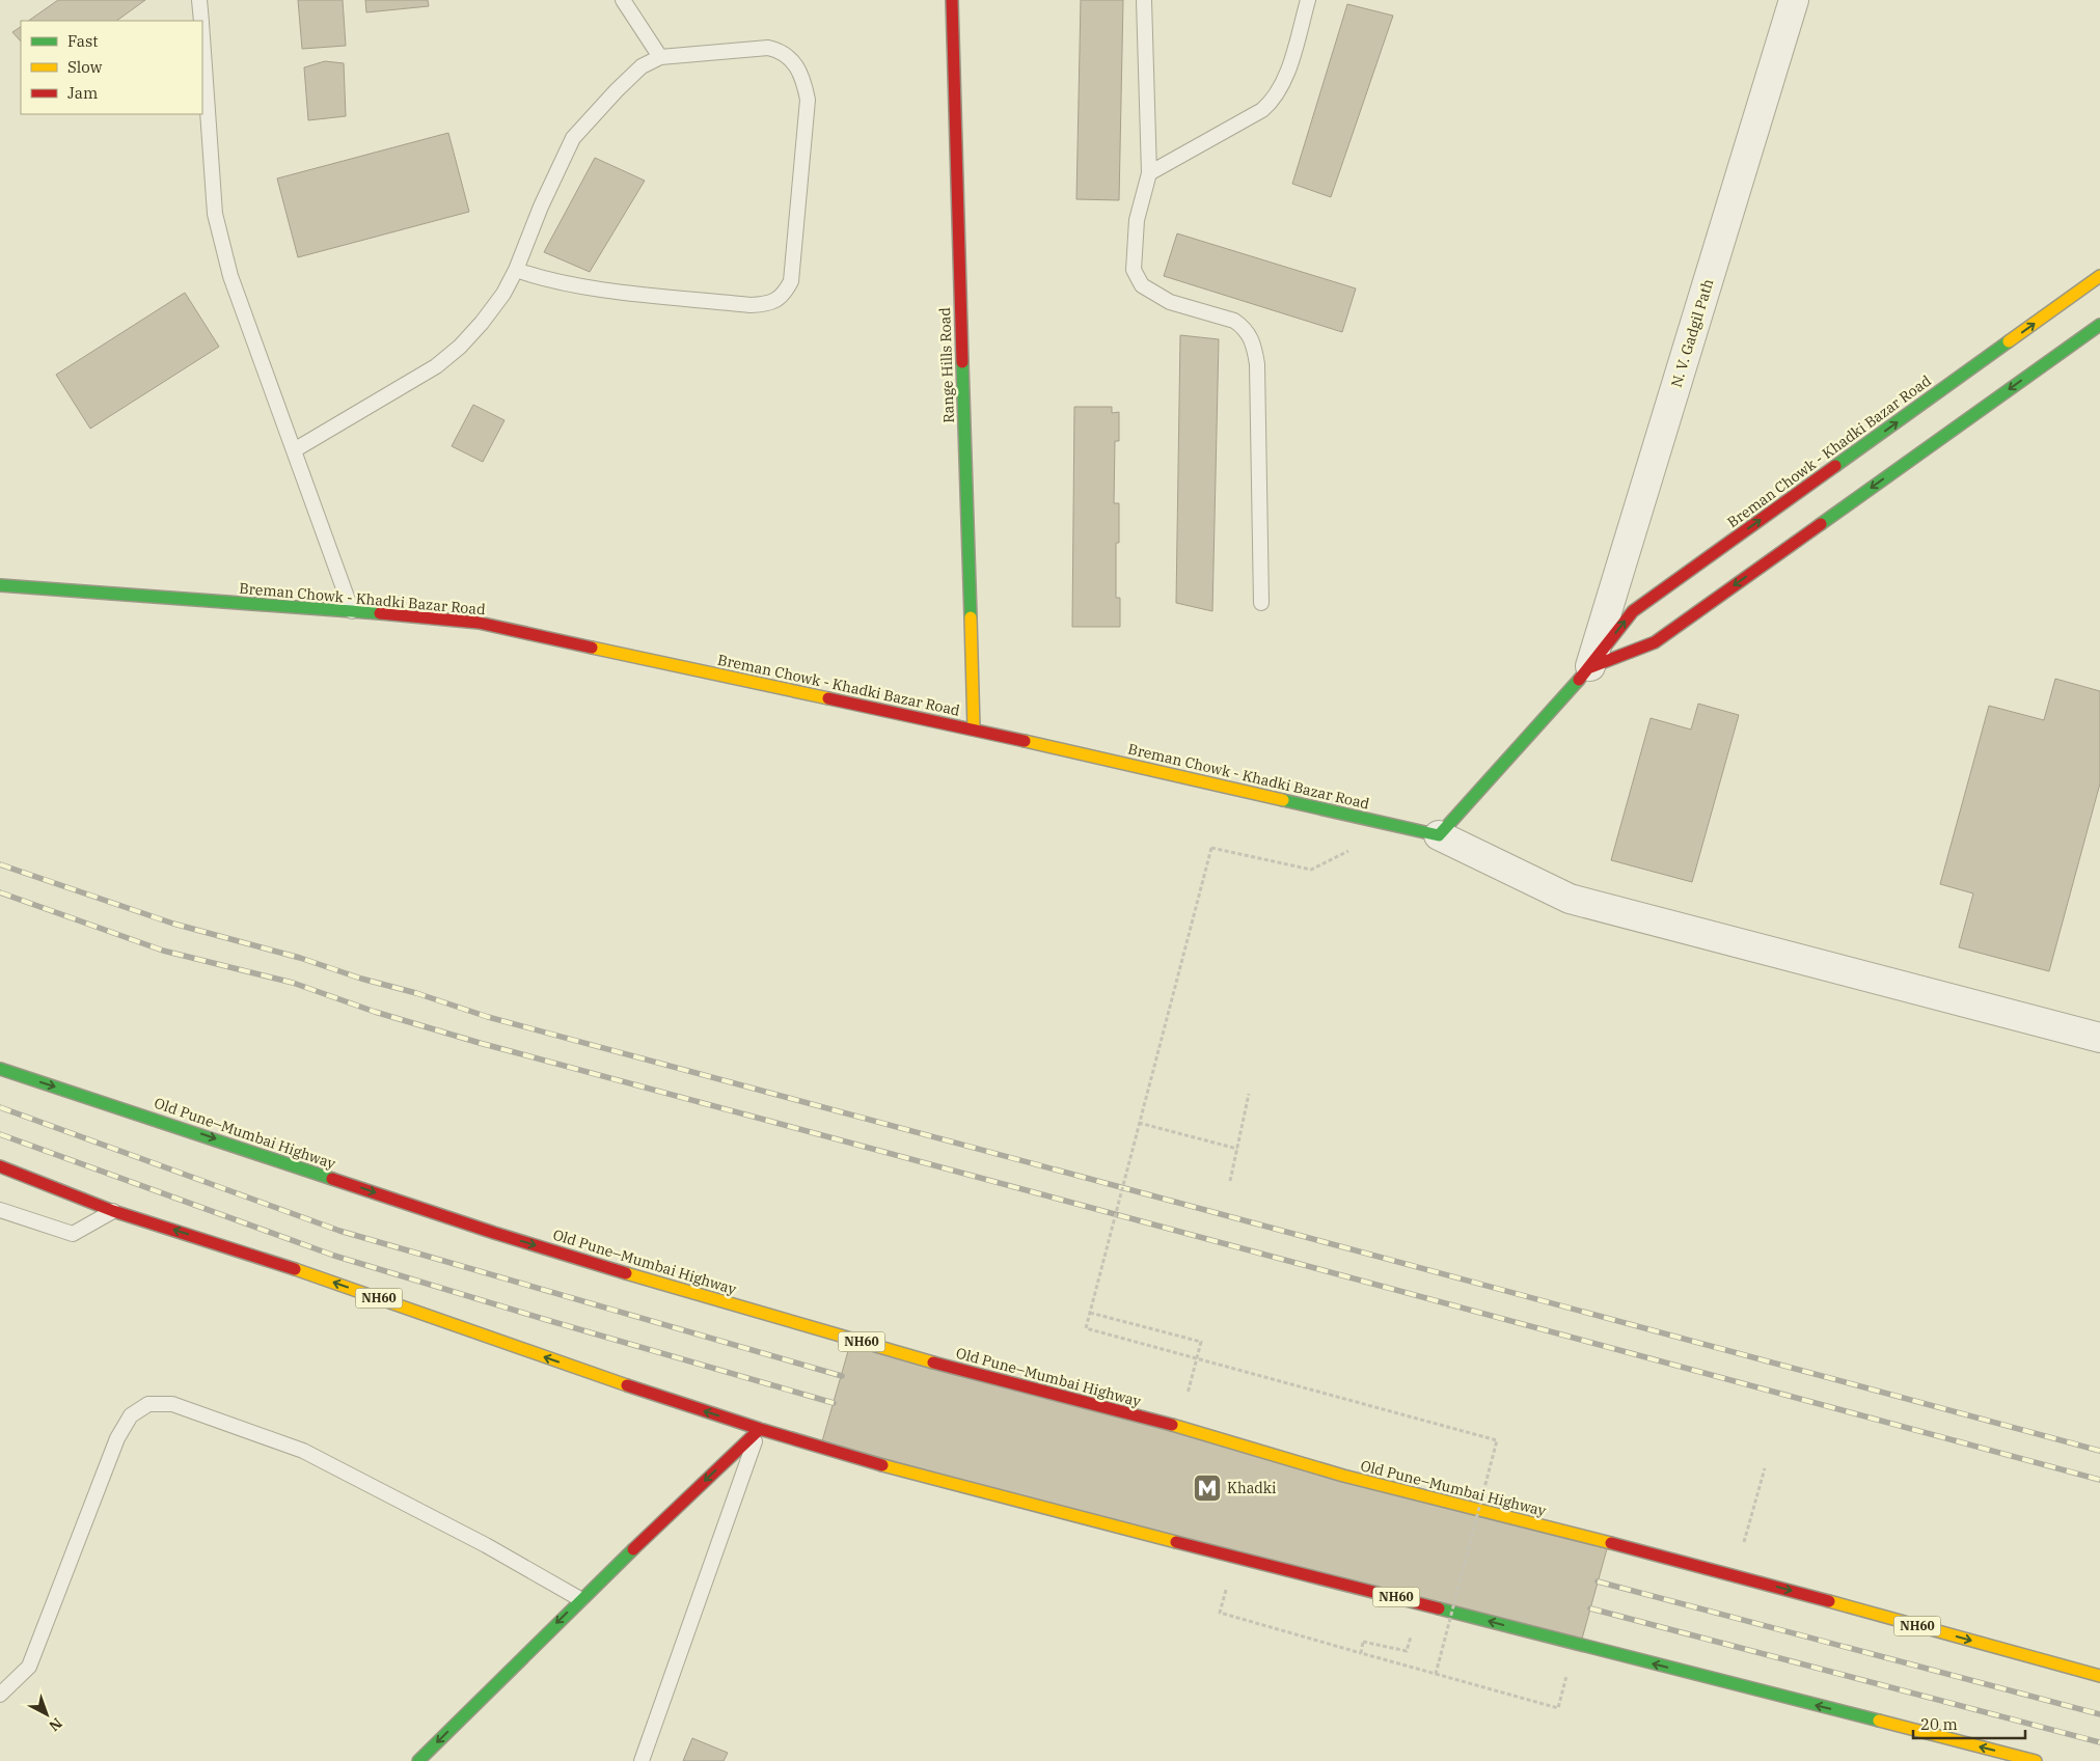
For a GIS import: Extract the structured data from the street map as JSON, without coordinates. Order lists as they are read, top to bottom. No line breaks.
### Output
{"streets":{"main road":["Range Hills Road","Breman Chowk - Khadki Bazar Road","Old Pune–Mumbai Highway","NH60"],"street":["N. V. Gadgil Path"]},"crossings":[["N. V. Gadgil Path","Breman Chowk - Khadki Bazar Road"],["Range Hills Road","Breman Chowk - Khadki Bazar Road"]],"places":{"metro station":["Khadki"]},"legend":["Fast","Slow","Jam"],"scale_bar":"20 m","north":"bottom right"}
